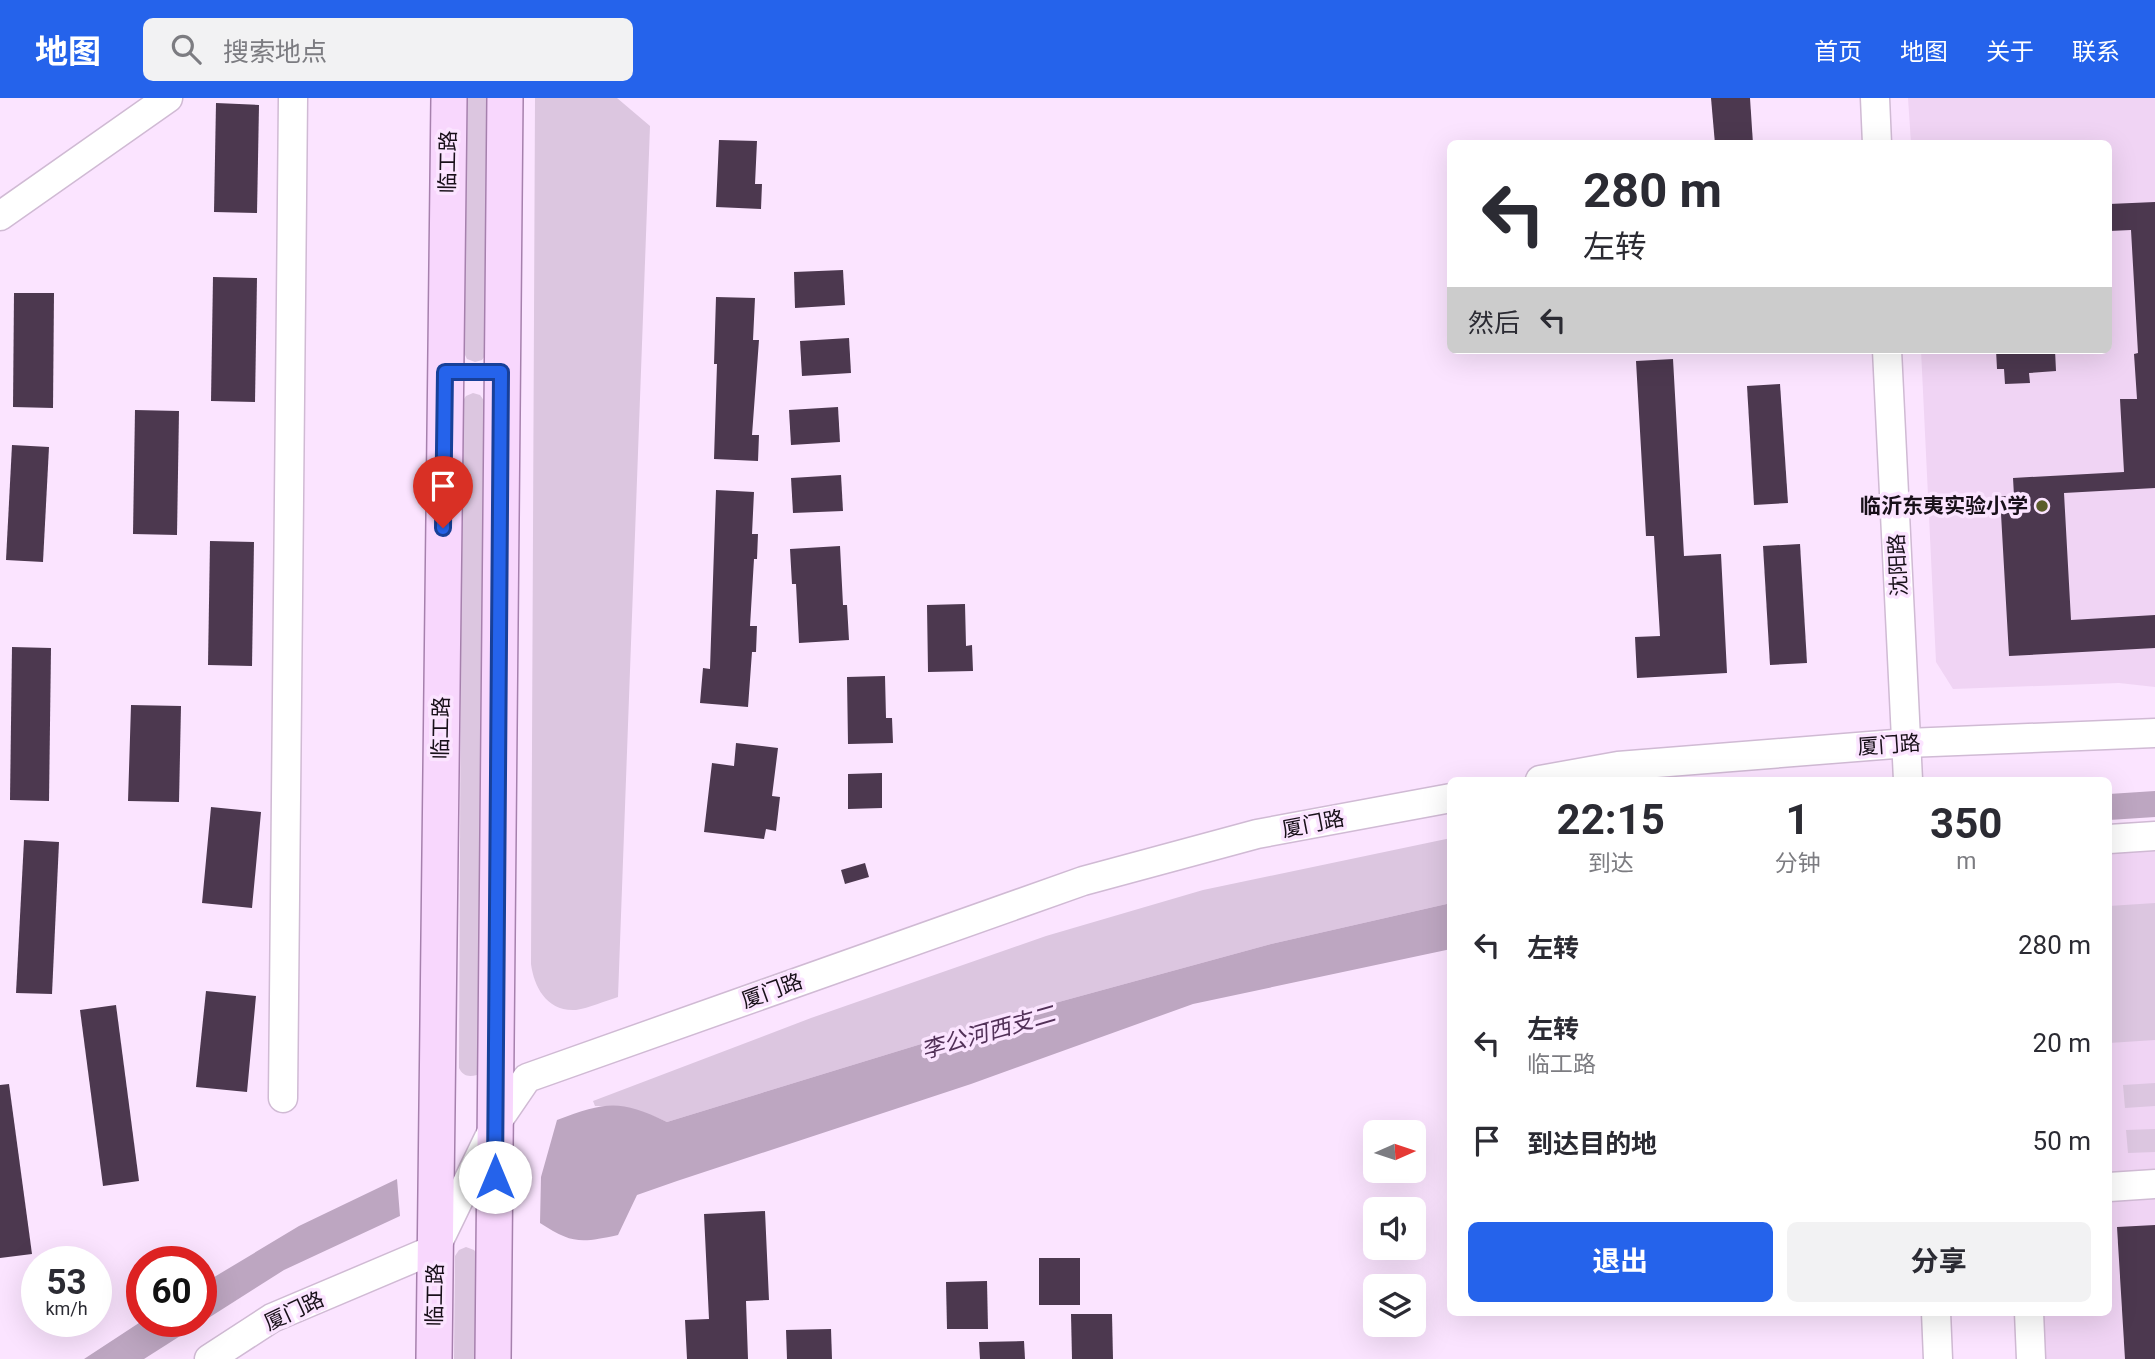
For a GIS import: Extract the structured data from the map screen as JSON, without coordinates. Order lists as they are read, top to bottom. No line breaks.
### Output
{"streets":{"main road":["临工路"],"street":["沈阳路","厦门路"]},"crossings":[["临工路","厦门路"],["沈阳路","厦门路"]],"water":["李公河西支二"],"places":["临沂东夷实验小学"],"north":"right","page":{"header":"地图","search":"搜索地点","nav":["首页","地图","关于","联系"],"turn":["280 m","左转"],"then":"然后","eta":["22:15","到达","1","分钟","350","m"],"list":[{"name":"左转","value":"280 m"},{"name":"左转","note":"临工路","value":"20 m"},{"name":"到达目的地","value":"50 m"}],"buttons":["退出","分享"],"speed":"53 km/h","limit":"60"}}
